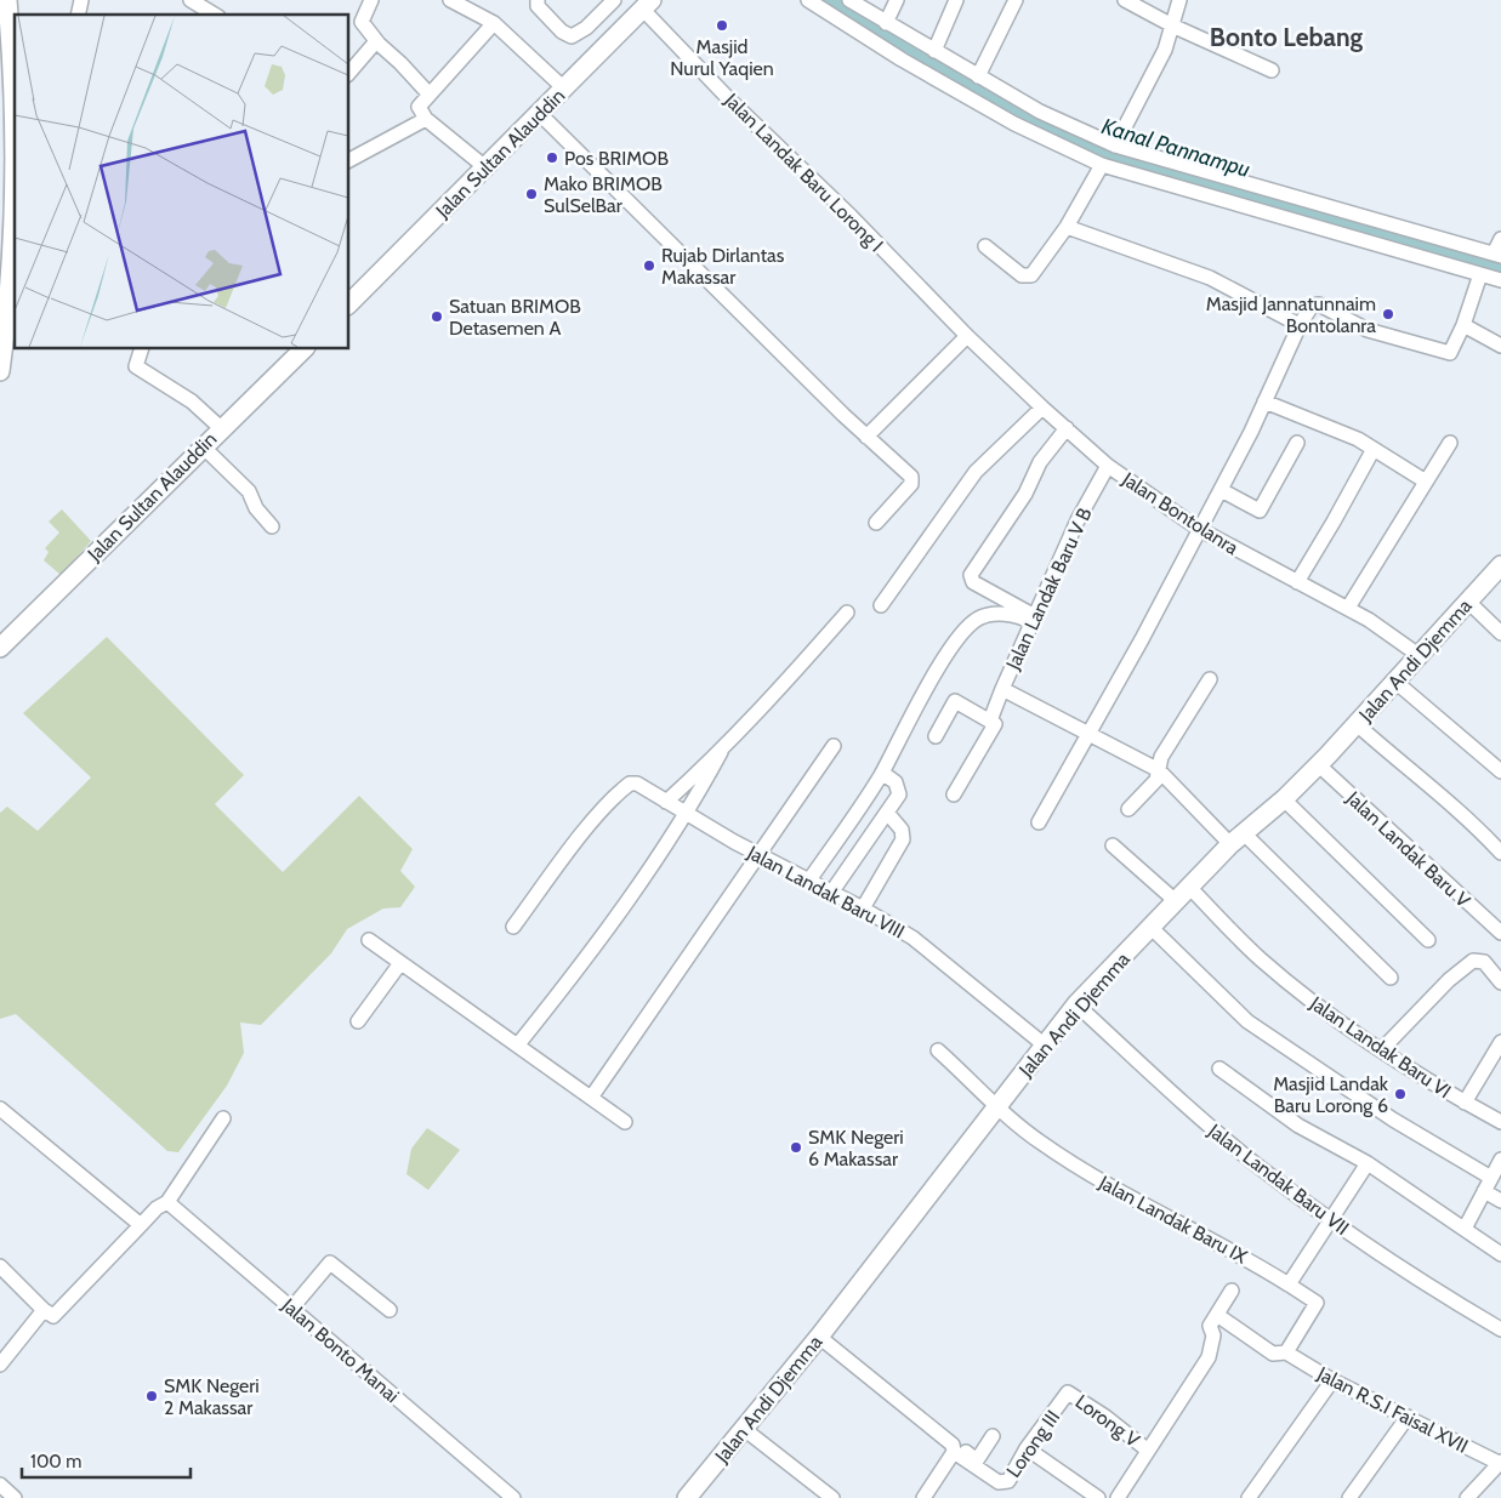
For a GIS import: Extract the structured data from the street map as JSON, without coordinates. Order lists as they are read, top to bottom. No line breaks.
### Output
{"streets":{"main road":["Jalan Sultan Alauddin","Jalan Andi Djemma"],"street":["Jalan Landak Baru Lorong I","Jalan Bontolanra","Jalan Landak Baru V B","Jalan Landak Baru V","Jalan Landak Baru VIII","Jalan Landak Baru VI","Jalan Landak Baru VII","Jalan Landak Baru IX","Jalan Bonto Manai","Jalan R.S.I Faisal XVII","Lorong V","Lorong III"]},"crossings":[["Jalan Sultan Alauddin","Jalan Landak Baru Lorong I"],["Jalan Landak Baru Lorong I","Jalan Bontolanra"],["Jalan Bontolanra","Jalan Landak Baru V B"],["Jalan Bontolanra","Jalan Andi Djemma"],["Jalan Landak Baru V B","Jalan Andi Djemma"],["Jalan Andi Djemma","Jalan Landak Baru V"],["Jalan Andi Djemma","Jalan Landak Baru VIII"],["Jalan Andi Djemma","Jalan Landak Baru VI"],["Jalan Andi Djemma","Jalan Landak Baru VII"],["Jalan Andi Djemma","Jalan Landak Baru IX"],["Jalan Landak Baru IX","Jalan R.S.I Faisal XVII"],["Lorong V","Lorong III"]],"districts":["Bonto Lebang"],"water":["Kanal Pannampu"],"places":["Masjid Nurul Yaqien","Pos BRIMOB","Mako BRIMOB SulSelBar","Rujab Dirlantas Makassar","Masjid Jannatunnaim Bontolanra","Satuan BRIMOB Detasemen A","Masjid Landak Baru Lorong 6","SMK Negeri 6 Makassar","SMK Negeri 2 Makassar"],"scale_bar":"100 m"}
